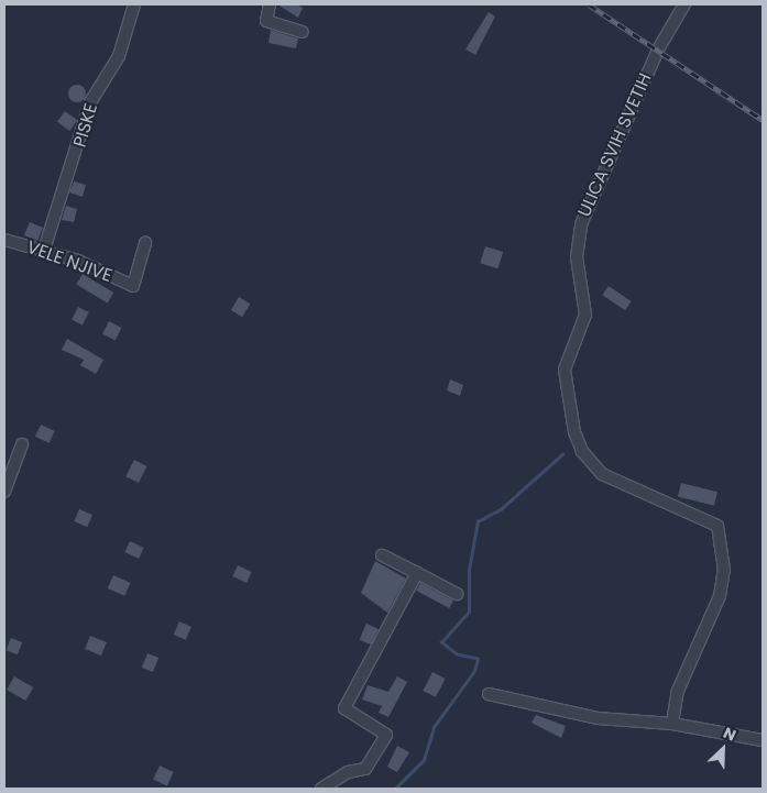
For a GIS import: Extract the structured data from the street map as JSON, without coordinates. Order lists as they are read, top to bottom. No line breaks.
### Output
{"streets":{"street":["PISKE","ULICA SVIH SVETIH","VELE NJIVE"]},"crossings":[["PISKE","VELE NJIVE"]],"north":"top right"}
